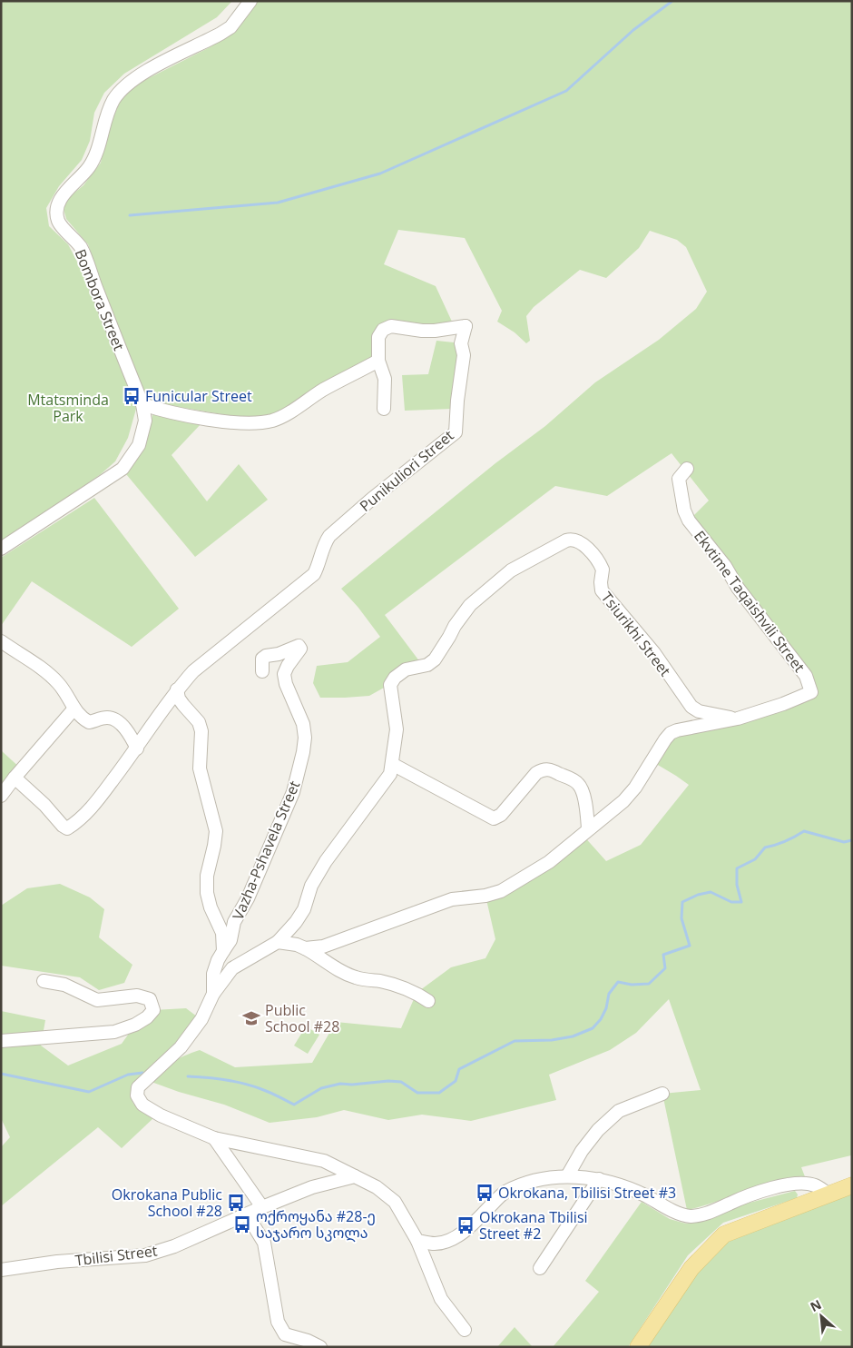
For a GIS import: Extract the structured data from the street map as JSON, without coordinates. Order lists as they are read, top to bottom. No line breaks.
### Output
{"streets":{"street":["Bombora Street","Punikuliori Street","Ekvtime Taqaishvili Street","Tsiurikhi Street","Vazha-Pshavela Street","Tbilisi Street"]},"crossings":[["Ekvtime Taqaishvili Street","Tsiurikhi Street"]],"parks":["Mtatsminda Park"],"places":{"bus stop":["Funicular Street","Okrokana, Tbilisi Street #3","Okrokana Public School #28","ოქროყანა #28-ე საჯარო სკოლა","Okrokana Tbilisi Street #2"],"school or university":["Public School #28"]},"north":"top left"}
